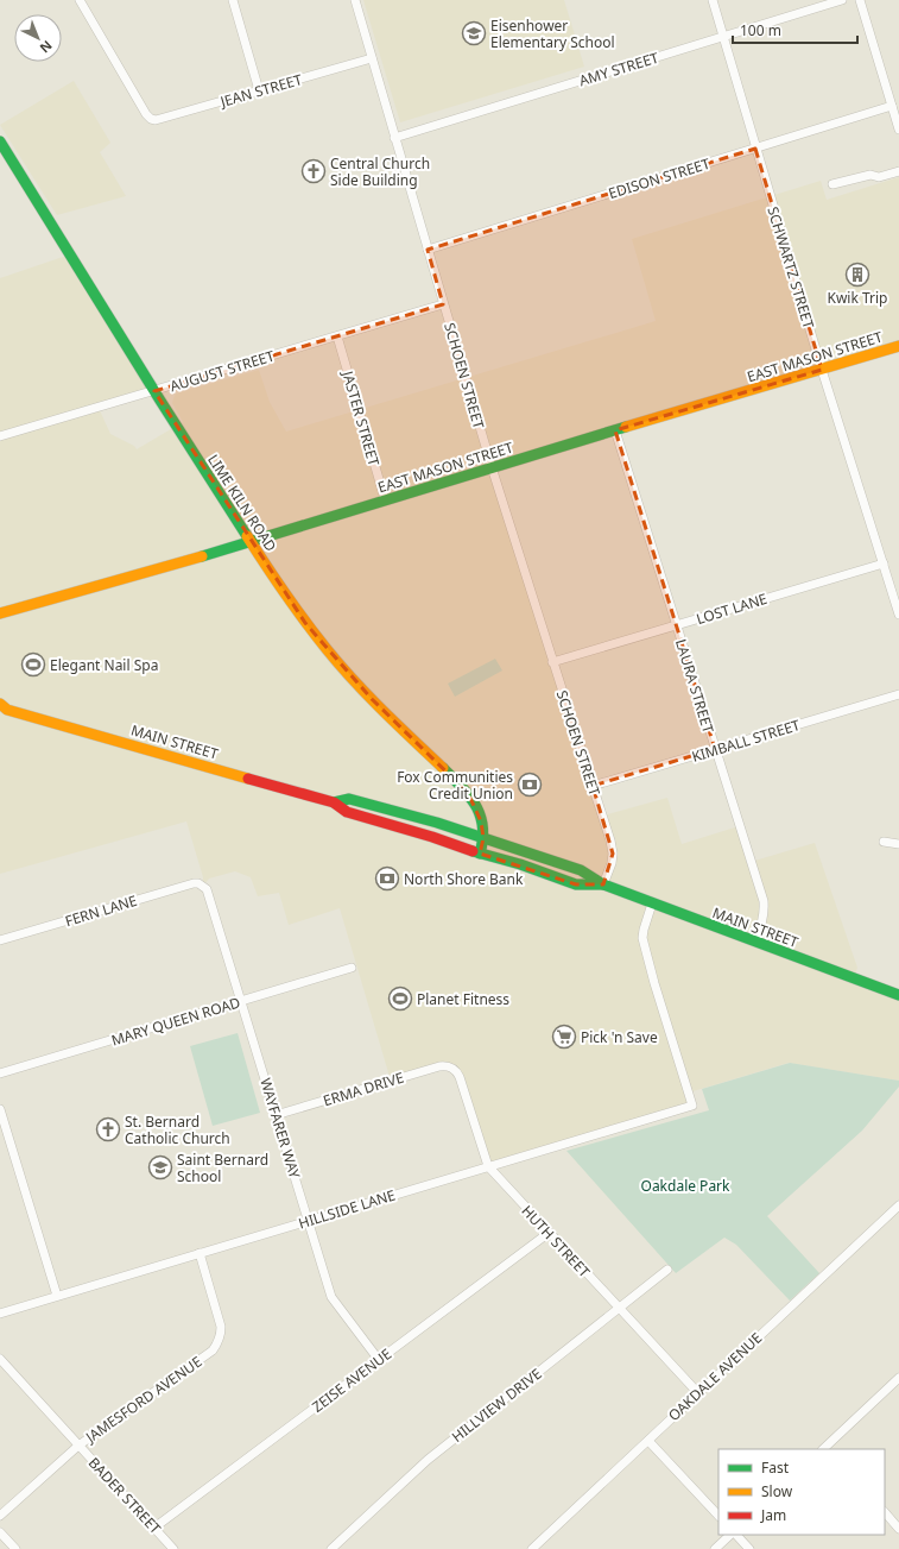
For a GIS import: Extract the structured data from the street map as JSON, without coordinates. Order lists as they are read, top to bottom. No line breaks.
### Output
{"streets":{"main road":["EAST MASON STREET","LIME KILN ROAD","MAIN STREET"],"street":["AMY STREET","JEAN STREET","EDISON STREET","SCHWARTZ STREET","AUGUST STREET","SCHOEN STREET","JASTER STREET","LOST LANE","LAURA STREET","KIMBALL STREET","FERN LANE","MARY QUEEN ROAD","ERMA DRIVE","WAYFARER WAY","HILLSIDE LANE","HUTH STREET","OAKDALE AVENUE","ZEISE AVENUE","JAMESFORD AVENUE","HILLVIEW DRIVE","BADER STREET"]},"crossings":[["AMY STREET","SCHWARTZ STREET"],["AMY STREET","SCHOEN STREET"],["JEAN STREET","SCHOEN STREET"],["EDISON STREET","SCHWARTZ STREET"],["EDISON STREET","SCHOEN STREET"],["SCHWARTZ STREET","EAST MASON STREET"],["SCHWARTZ STREET","LOST LANE"],["EAST MASON STREET","SCHOEN STREET"],["EAST MASON STREET","JASTER STREET"],["EAST MASON STREET","LIME KILN ROAD"],["EAST MASON STREET","LAURA STREET"],["AUGUST STREET","SCHOEN STREET"],["AUGUST STREET","JASTER STREET"],["AUGUST STREET","LIME KILN ROAD"],["SCHOEN STREET","LOST LANE"],["SCHOEN STREET","KIMBALL STREET"],["SCHOEN STREET","MAIN STREET"],["LIME KILN ROAD","MAIN STREET"],["LOST LANE","LAURA STREET"],["LAURA STREET","KIMBALL STREET"],["LAURA STREET","MAIN STREET"],["MAIN STREET","HILLSIDE LANE"],["FERN LANE","WAYFARER WAY"],["MARY QUEEN ROAD","WAYFARER WAY"],["ERMA DRIVE","WAYFARER WAY"],["ERMA DRIVE","HUTH STREET"],["WAYFARER WAY","HILLSIDE LANE"],["WAYFARER WAY","ZEISE AVENUE"],["HILLSIDE LANE","HUTH STREET"],["HILLSIDE LANE","JAMESFORD AVENUE"],["HUTH STREET","OAKDALE AVENUE"],["HUTH STREET","ZEISE AVENUE"],["HUTH STREET","HILLVIEW DRIVE"],["ZEISE AVENUE","BADER STREET"],["JAMESFORD AVENUE","BADER STREET"]],"parks":["Oakdale Park"],"places":{"school or university":["Eisenhower Elementary School","Saint Bernard School"],"church":["Central Church Side Building","St. Bernard Catholic Church"],"building":["Kwik Trip"],"sports":["Elegant Nail Spa","Planet Fitness"],"bank":["Fox Communities Credit Union","North Shore Bank"],"supermarket":["Pick 'n Save"]},"legend":["Fast","Slow","Jam"],"scale_bar":"100 m","north":"bottom right"}
